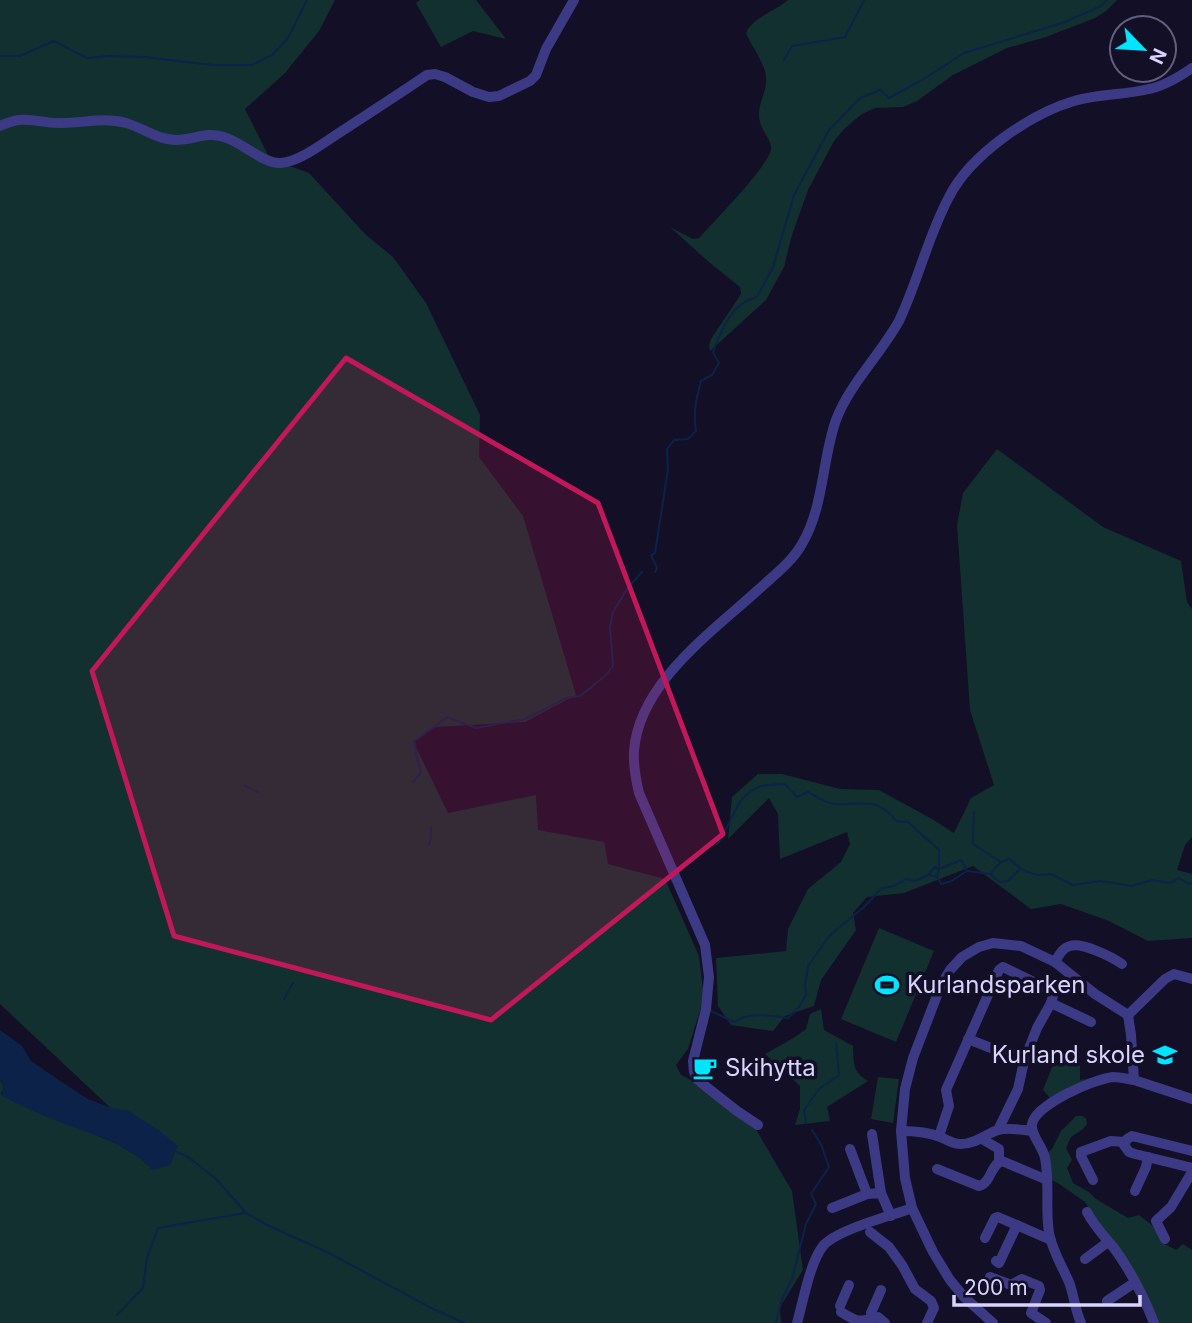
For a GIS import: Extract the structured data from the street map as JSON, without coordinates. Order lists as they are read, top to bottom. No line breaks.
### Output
{"places":{"sports":["Kurlandsparken"],"school or university":["Kurland skole"],"cafe":["Skihytta"]},"scale_bar":"200 m","north":"bottom right"}
